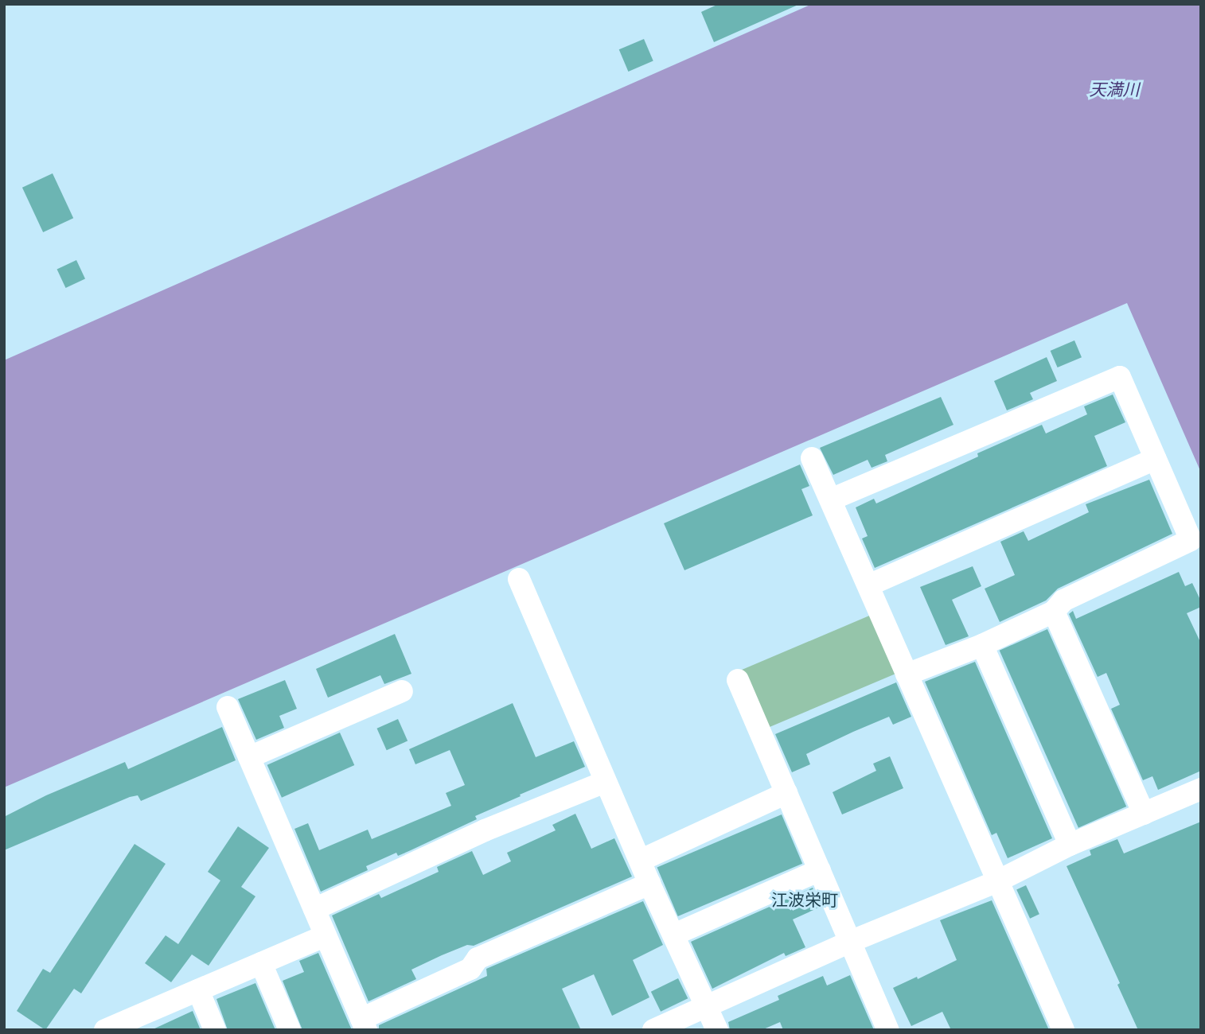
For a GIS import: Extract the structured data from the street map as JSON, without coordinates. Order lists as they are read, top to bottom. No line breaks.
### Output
{"districts":["江波栄町"],"water":["天満川"]}
